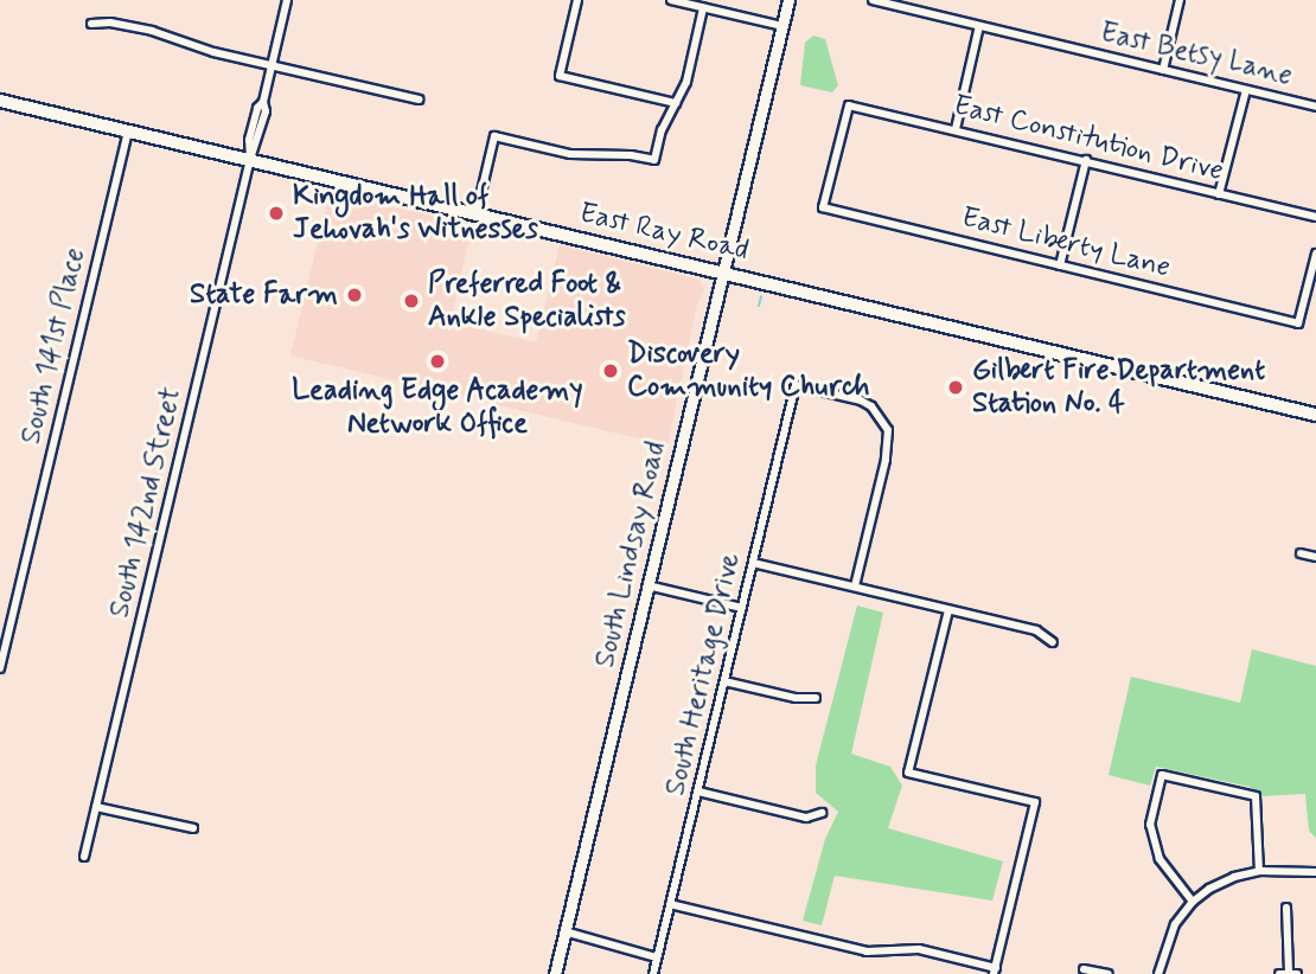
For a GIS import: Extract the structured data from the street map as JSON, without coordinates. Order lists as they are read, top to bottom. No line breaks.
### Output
{"streets":{"main road":["East Ray Road","South Lindsay Road"],"street":["East Betsy Lane","East Constitution Drive","East Liberty Lane","South 141st Place","South 142nd Street","South Heritage Drive"]},"crossings":[["East Constitution Drive","East Liberty Lane"],["East Ray Road","South 141st Place"],["East Ray Road","South 142nd Street"],["East Ray Road","South Lindsay Road"]],"places":["Kingdom Hall of Jehovah's Witnesses","State Farm","Preferred Foot & Ankle Specialists","Leading Edge Academy Network Office","Discovery Community Church","Gilbert Fire Department Station No. 4"]}
